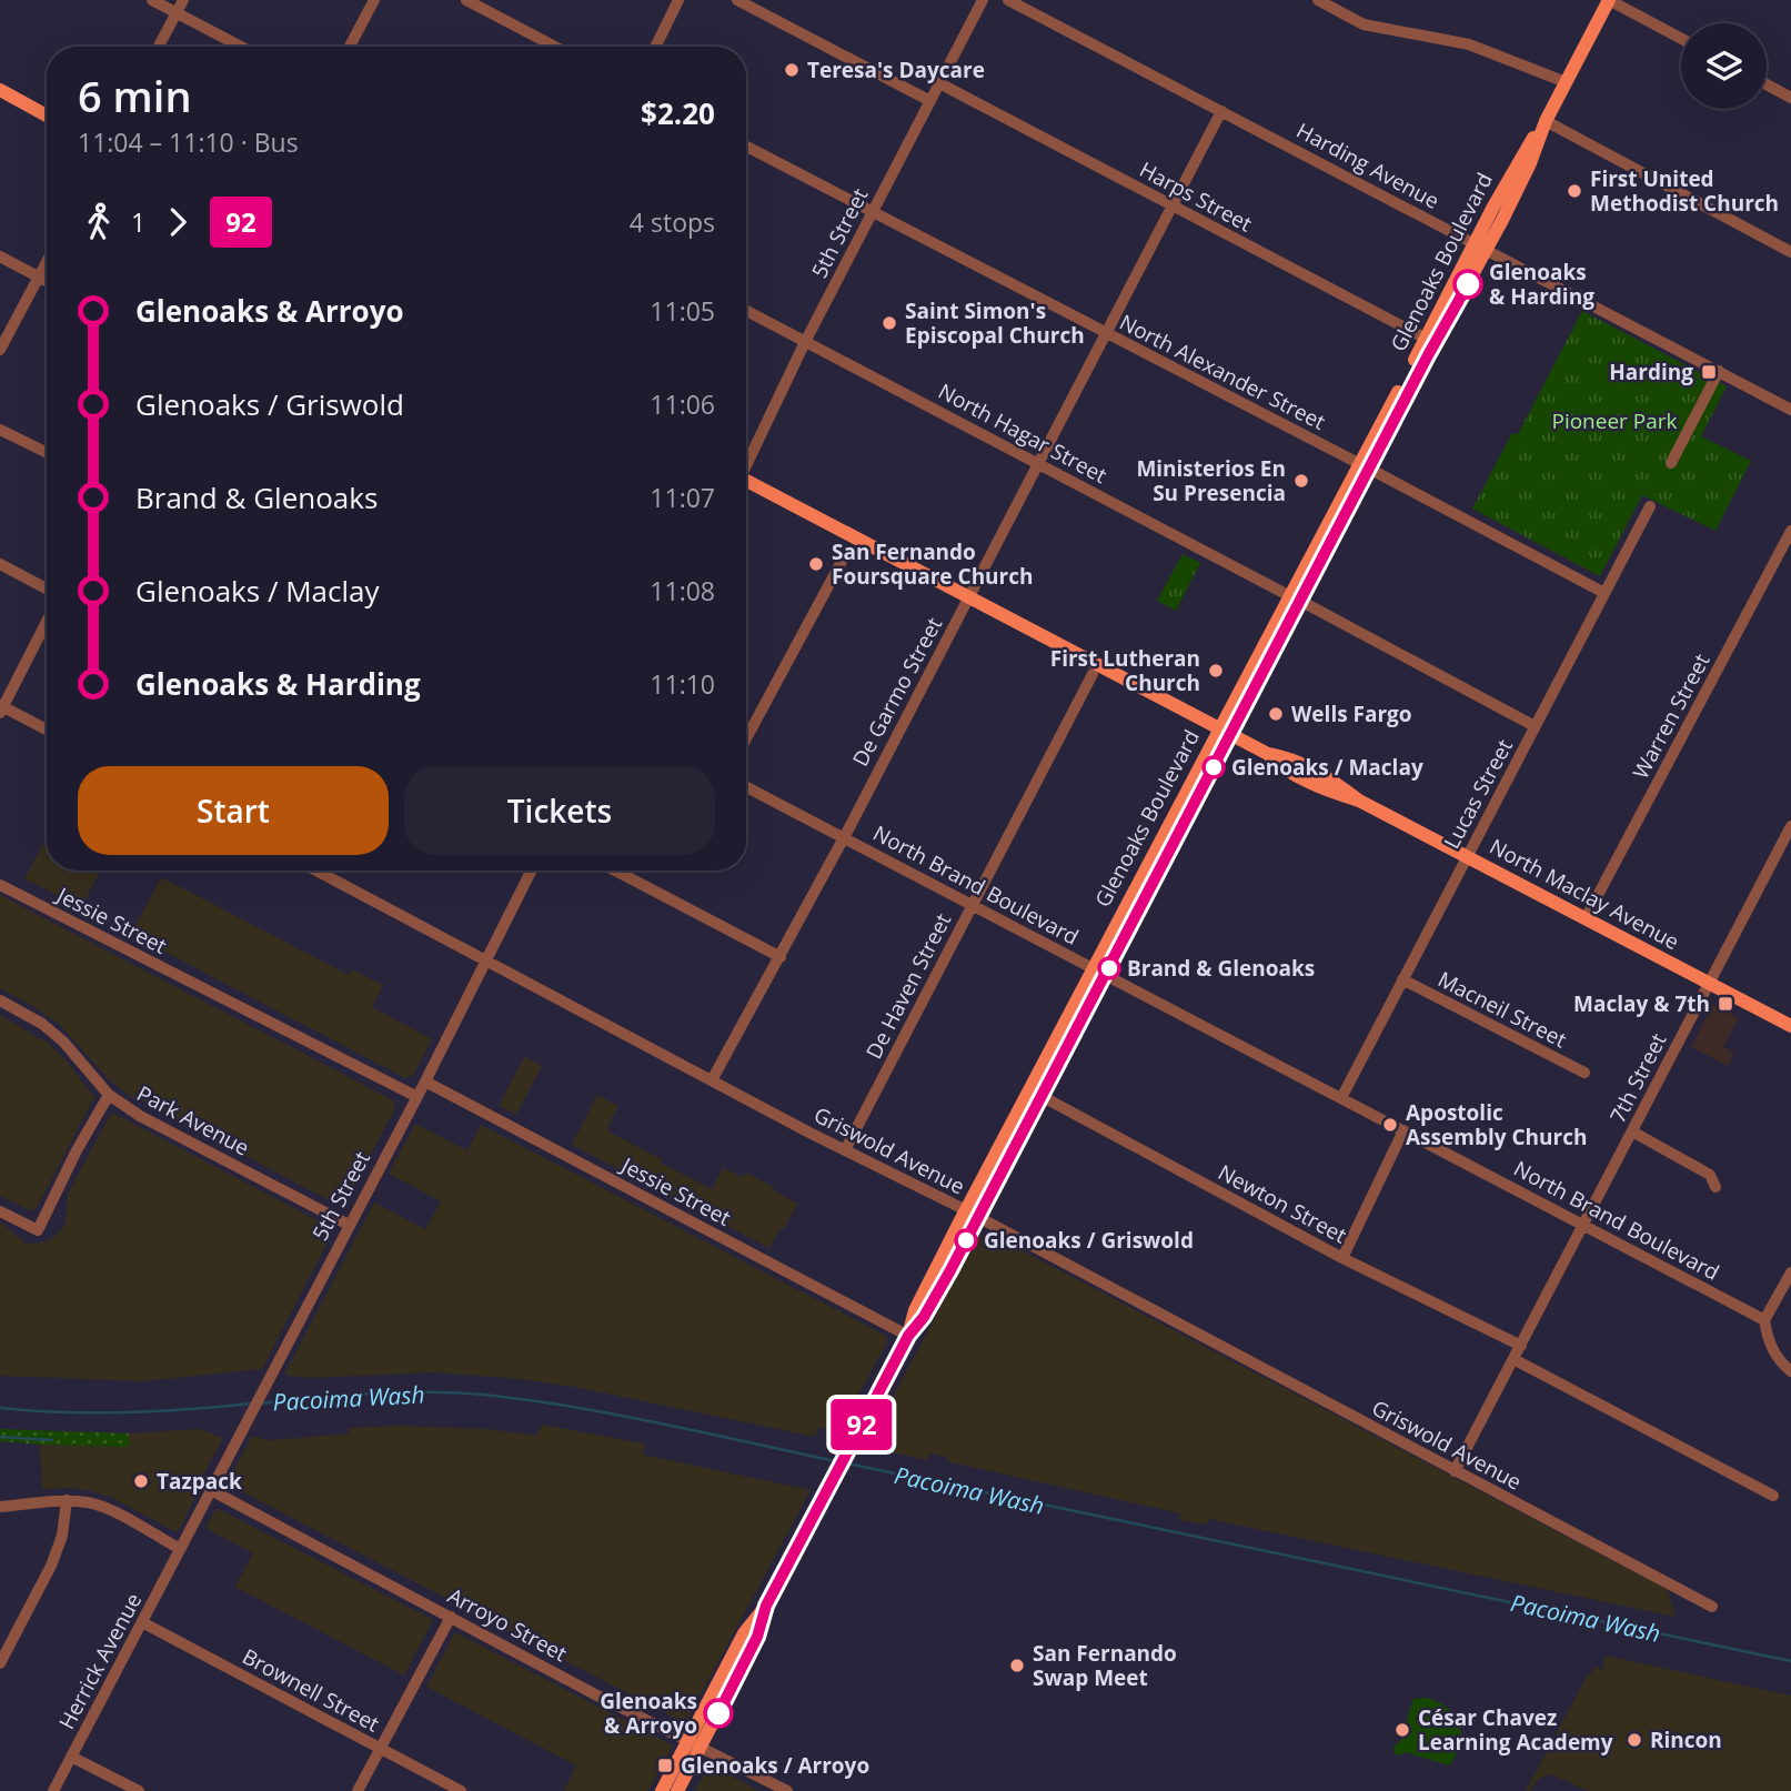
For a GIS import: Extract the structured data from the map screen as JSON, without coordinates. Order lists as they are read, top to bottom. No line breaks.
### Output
{"streets":{"main road":["Glenoaks Boulevard","North Maclay Avenue"],"street":["Harding Avenue","Harps Street","5th Street","North Alexander Street","North Hagar Street","De Garmo Street","Warren Street","Lucas Street","North Brand Boulevard","Jessie Street","De Haven Street","Macneil Street","7th Street","Park Avenue","Griswold Avenue","Newton Street","Arroyo Street","Herrick Avenue","Brownell Street"]},"crossings":[["Harding Avenue","Glenoaks Boulevard"],["Harding Avenue","De Garmo Street"],["Harps Street","5th Street"],["Harps Street","Glenoaks Boulevard"],["Harps Street","De Garmo Street"],["5th Street","North Alexander Street"],["5th Street","North Hagar Street"],["5th Street","Jessie Street"],["5th Street","Park Avenue"],["5th Street","Griswold Avenue"],["5th Street","Arroyo Street"],["5th Street","Herrick Avenue"],["Glenoaks Boulevard","North Alexander Street"],["Glenoaks Boulevard","North Hagar Street"],["Glenoaks Boulevard","North Brand Boulevard"],["Glenoaks Boulevard","North Maclay Avenue"],["Glenoaks Boulevard","Jessie Street"],["Glenoaks Boulevard","Griswold Avenue"],["Glenoaks Boulevard","Newton Street"],["Glenoaks Boulevard","Arroyo Street"],["North Alexander Street","De Garmo Street"],["North Alexander Street","Lucas Street"],["North Hagar Street","De Garmo Street"],["North Hagar Street","Lucas Street"],["De Garmo Street","North Brand Boulevard"],["De Garmo Street","North Maclay Avenue"],["De Garmo Street","Griswold Avenue"],["Warren Street","North Maclay Avenue"],["Lucas Street","North Brand Boulevard"],["Lucas Street","North Maclay Avenue"],["Lucas Street","Macneil Street"],["North Brand Boulevard","De Haven Street"],["North Brand Boulevard","7th Street"],["North Maclay Avenue","7th Street"],["De Haven Street","Griswold Avenue"],["7th Street","Griswold Avenue"],["7th Street","Newton Street"],["Herrick Avenue","Brownell Street"]],"water":["Pacoima Wash"],"parks":["Pioneer Park"],"places":{"other":["Teresa's Daycare","First United Methodist Church","Glenoaks & Harding","Saint Simon's Episcopal Church","Ministerios En Su Presencia","San Fernando Foursquare Church","First Lutheran Church","Wells Fargo","Glenoaks / Maclay","Brand & Glenoaks","Apostolic Assembly Church","Glenoaks / Griswold","Tazpack","San Fernando Swap Meet","Glenoaks & Arroyo","César Chavez Learning Academy","Rincon"],"transit":["Harding","Maclay & 7th","Glenoaks / Arroyo"]},"lines":["bus line 92"],"page":{"on_map":"92","heading":["6 min","11:04 – 11:10 · Bus","$2.20"],"legs":["1","92","4 stops"],"list":[{"name":"Glenoaks & Arroyo","value":"11:05"},{"name":"Glenoaks / Griswold","value":"11:06"},{"name":"Brand & Glenoaks","value":"11:07"},{"name":"Glenoaks / Maclay","value":"11:08"},{"name":"Glenoaks & Harding","value":"11:10"}],"buttons":["Start","Tickets"]}}
